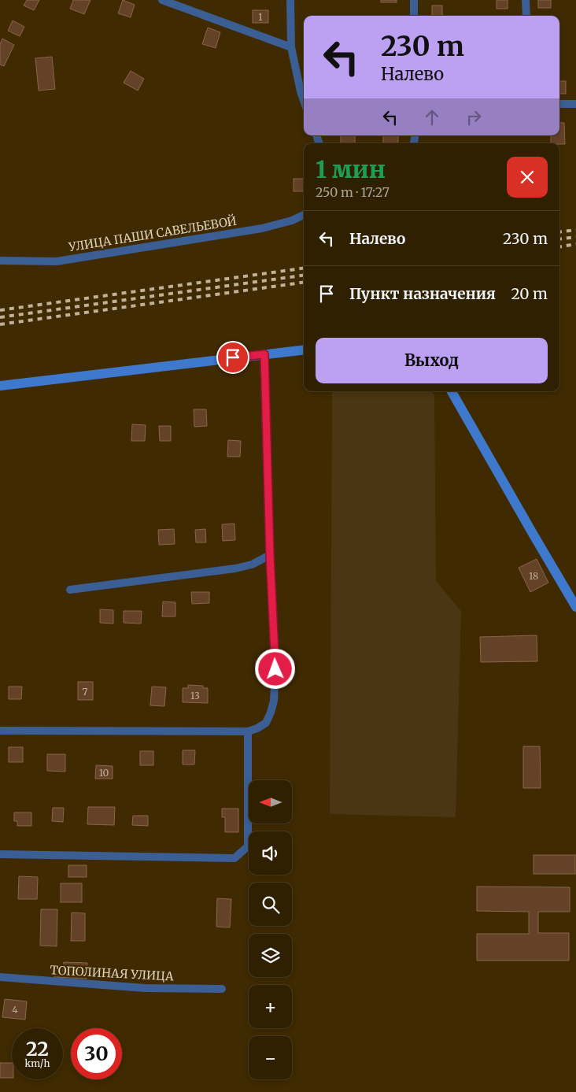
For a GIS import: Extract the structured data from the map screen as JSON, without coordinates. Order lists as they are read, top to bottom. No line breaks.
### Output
{"streets":{"street":["УЛИЦА ПАШИ САВЕЛЬЕВОЙ","ТОПОЛИНАЯ УЛИЦА"]},"house_numbers":["1","18","7","13","10","4"],"north":"left","page":{"turn":["230 m","Налево"],"heading":["1 мин","250 m · 17:27"],"list":[{"name":"Налево","value":"230 m"},{"name":"Пункт назначения","value":"20 m"}],"buttons":"Выход","map_buttons":["+","−"],"speed":"22 km/h","limit":"30"}}
